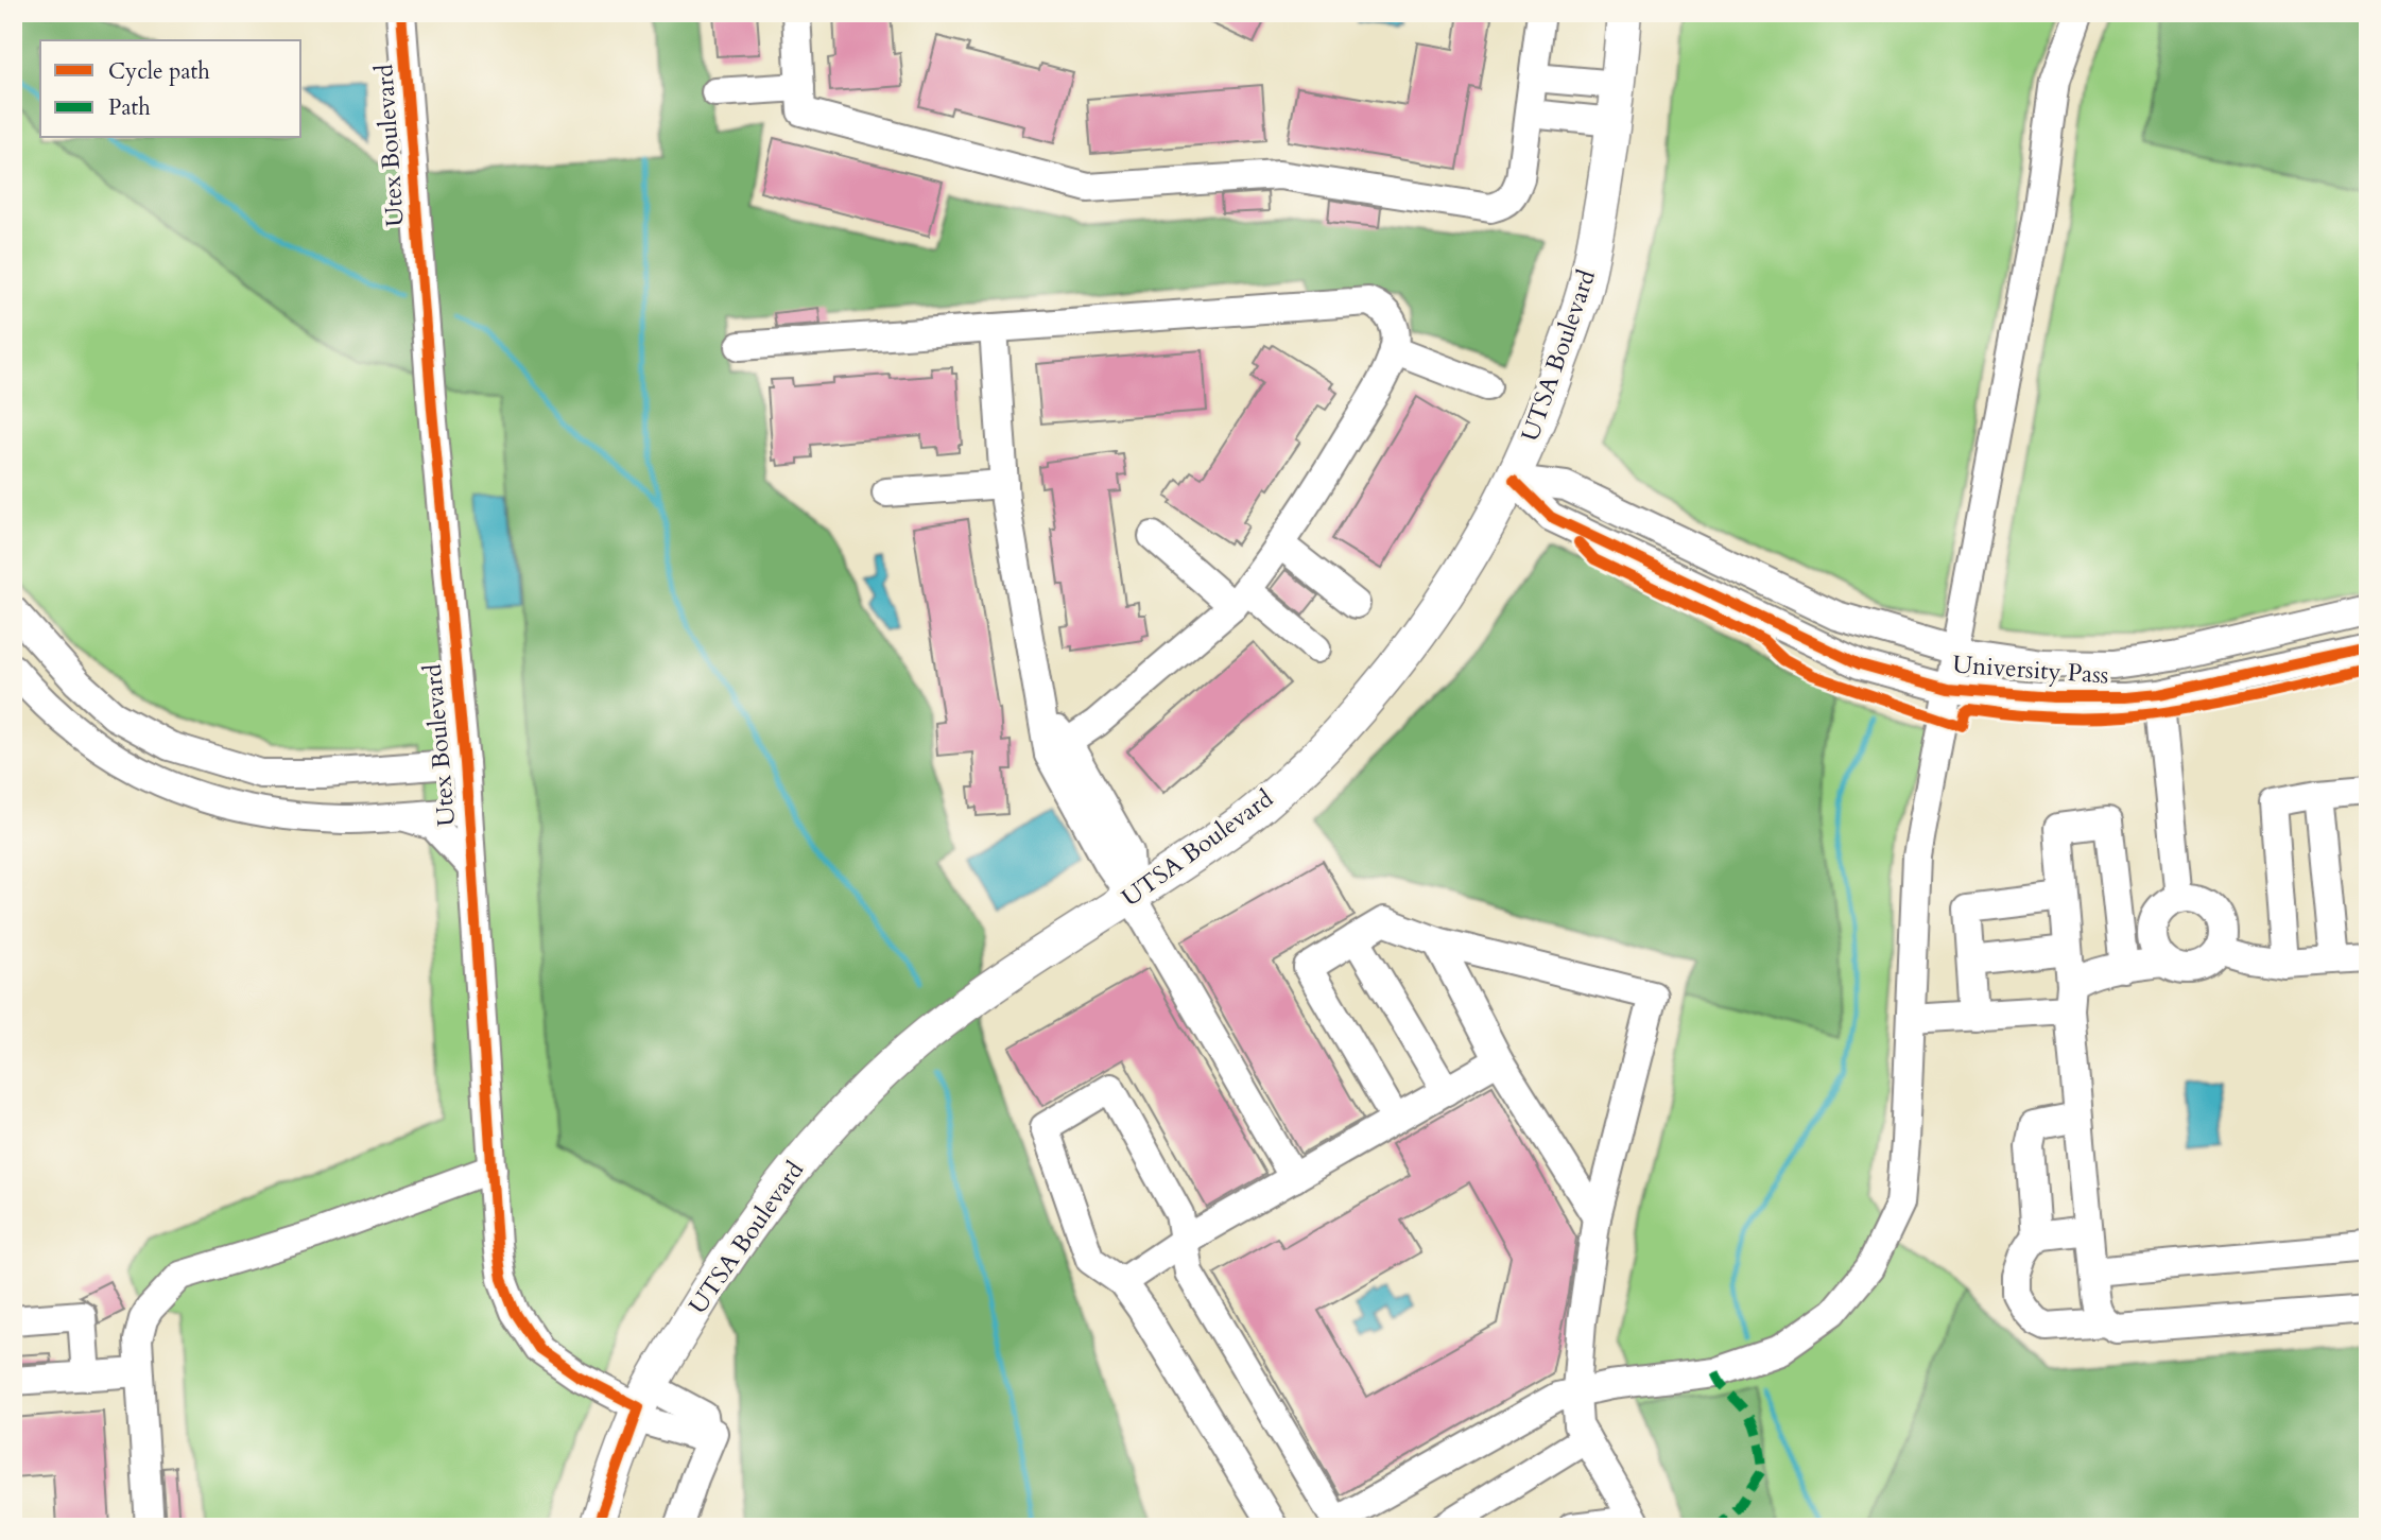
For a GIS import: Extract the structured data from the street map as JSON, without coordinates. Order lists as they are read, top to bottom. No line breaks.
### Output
{"streets":{"main road":["UTSA Boulevard"],"street":["Utex Boulevard","University Pass"]},"crossings":[["Utex Boulevard","UTSA Boulevard"],["UTSA Boulevard","University Pass"]],"legend":["Cycle path","Path"]}
